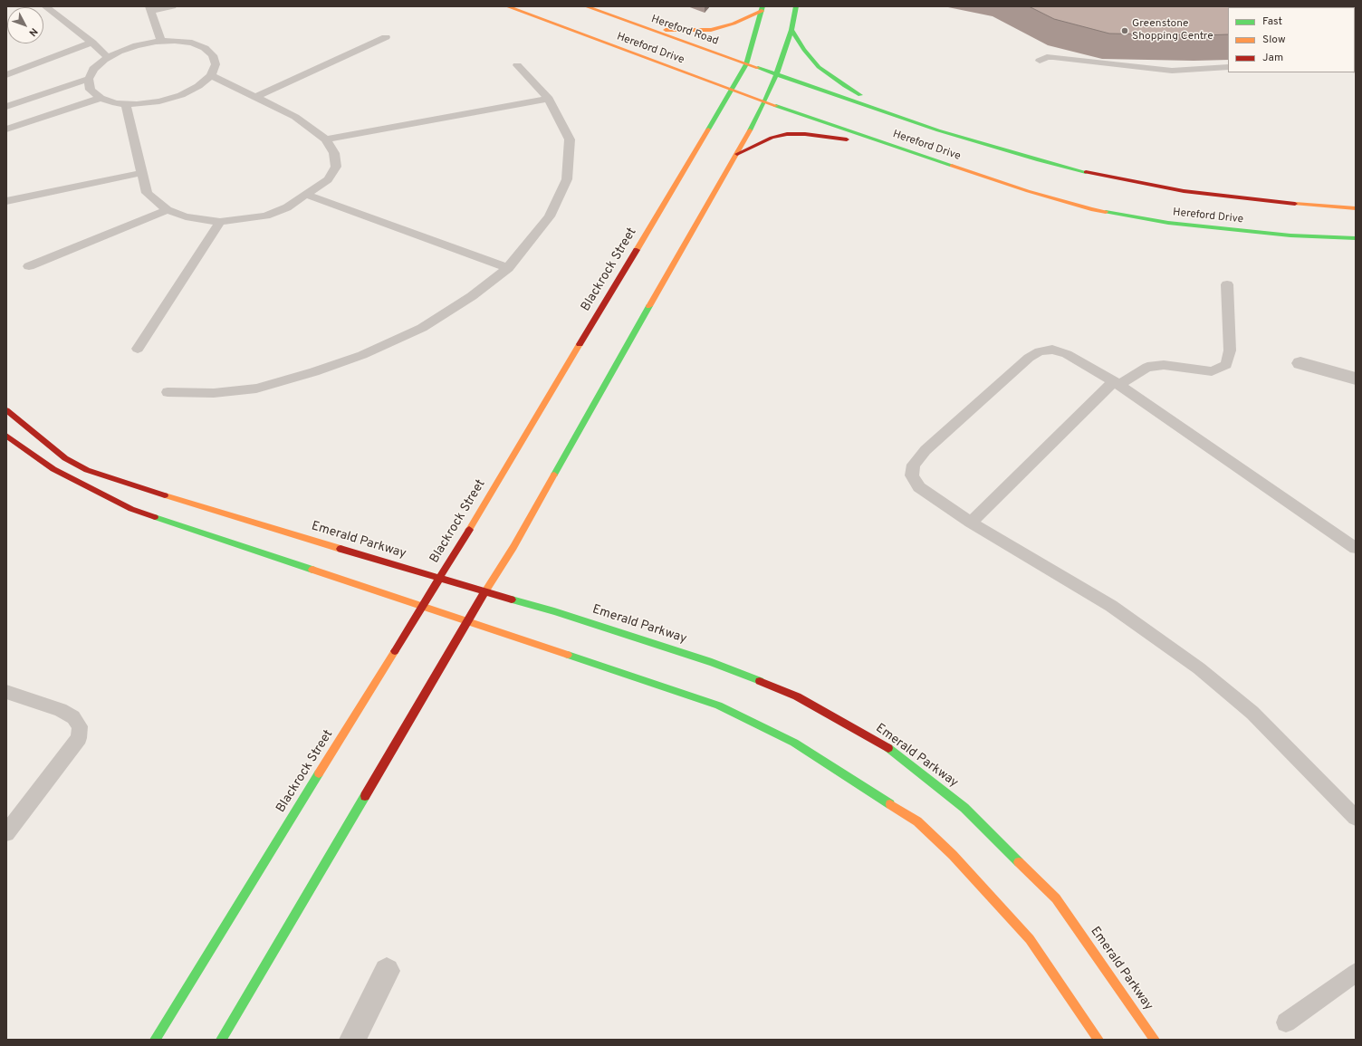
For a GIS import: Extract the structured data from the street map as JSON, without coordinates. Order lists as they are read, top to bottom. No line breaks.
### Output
{"streets":{"street":["Hereford Road","Hereford Drive","Blackrock Street","Emerald Parkway"]},"crossings":[["Hereford Road","Hereford Drive"],["Hereford Road","Blackrock Street"],["Hereford Drive","Blackrock Street"],["Blackrock Street","Emerald Parkway"]],"places":["Greenstone Shopping Centre"],"legend":["Fast","Slow","Jam"],"north":"bottom right"}
